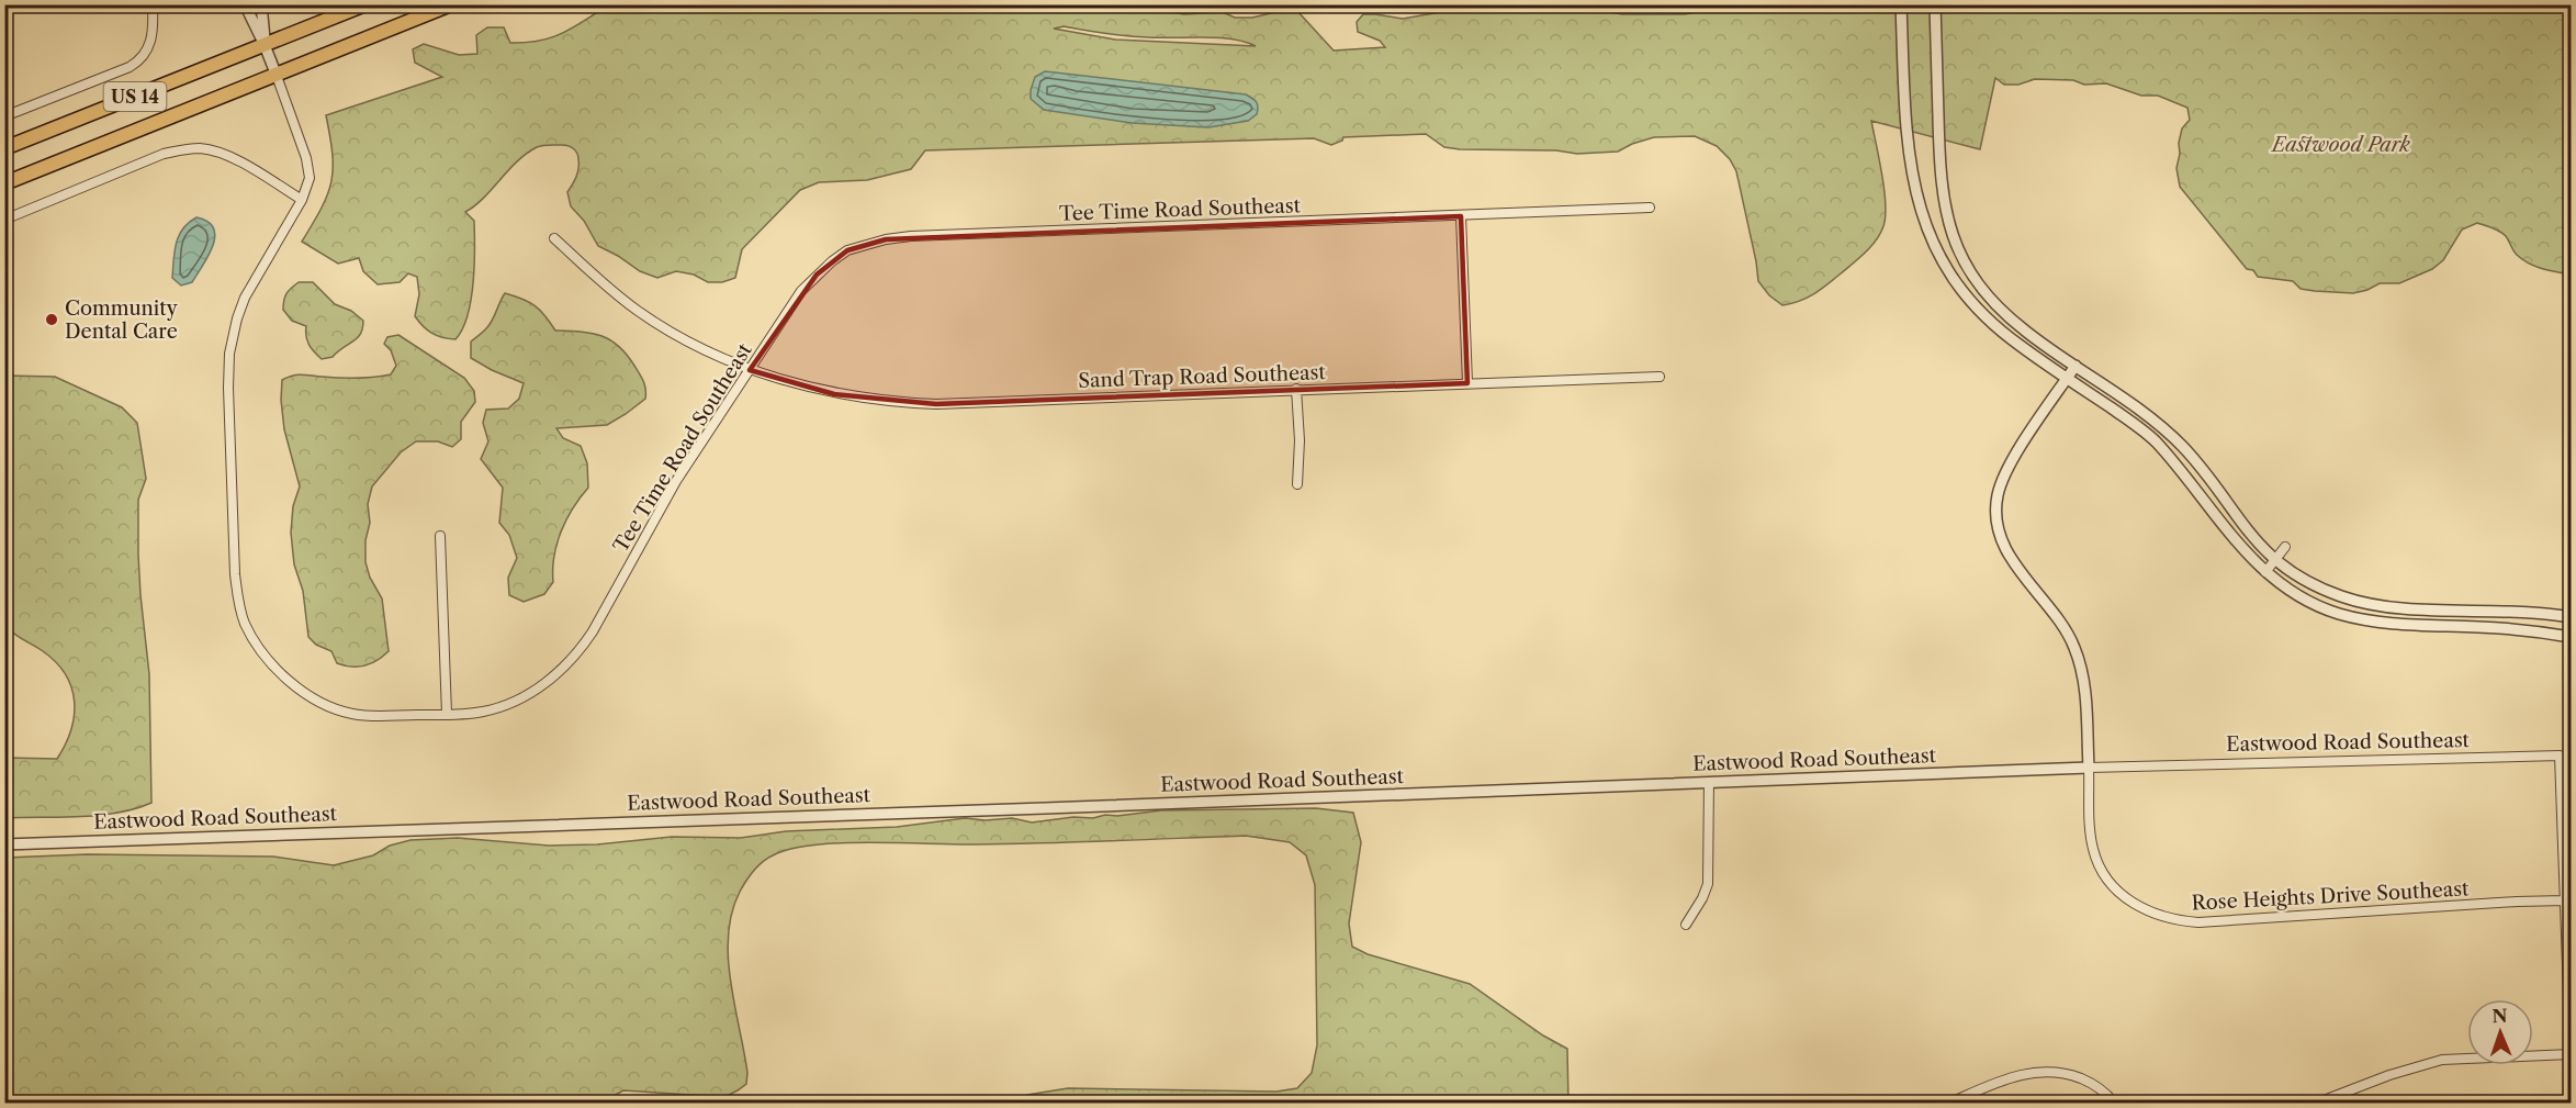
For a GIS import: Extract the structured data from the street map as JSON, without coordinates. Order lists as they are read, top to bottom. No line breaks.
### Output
{"streets":{"main road":["US 14"],"street":["Tee Time Road Southeast","Sand Trap Road Southeast","Eastwood Road Southeast","Rose Heights Drive Southeast"]},"crossings":[["US 14","Tee Time Road Southeast"],["Tee Time Road Southeast","Sand Trap Road Southeast"],["Eastwood Road Southeast","Rose Heights Drive Southeast"]],"parks":["Eastwood Park"],"places":["Community Dental Care"],"north":"top"}
